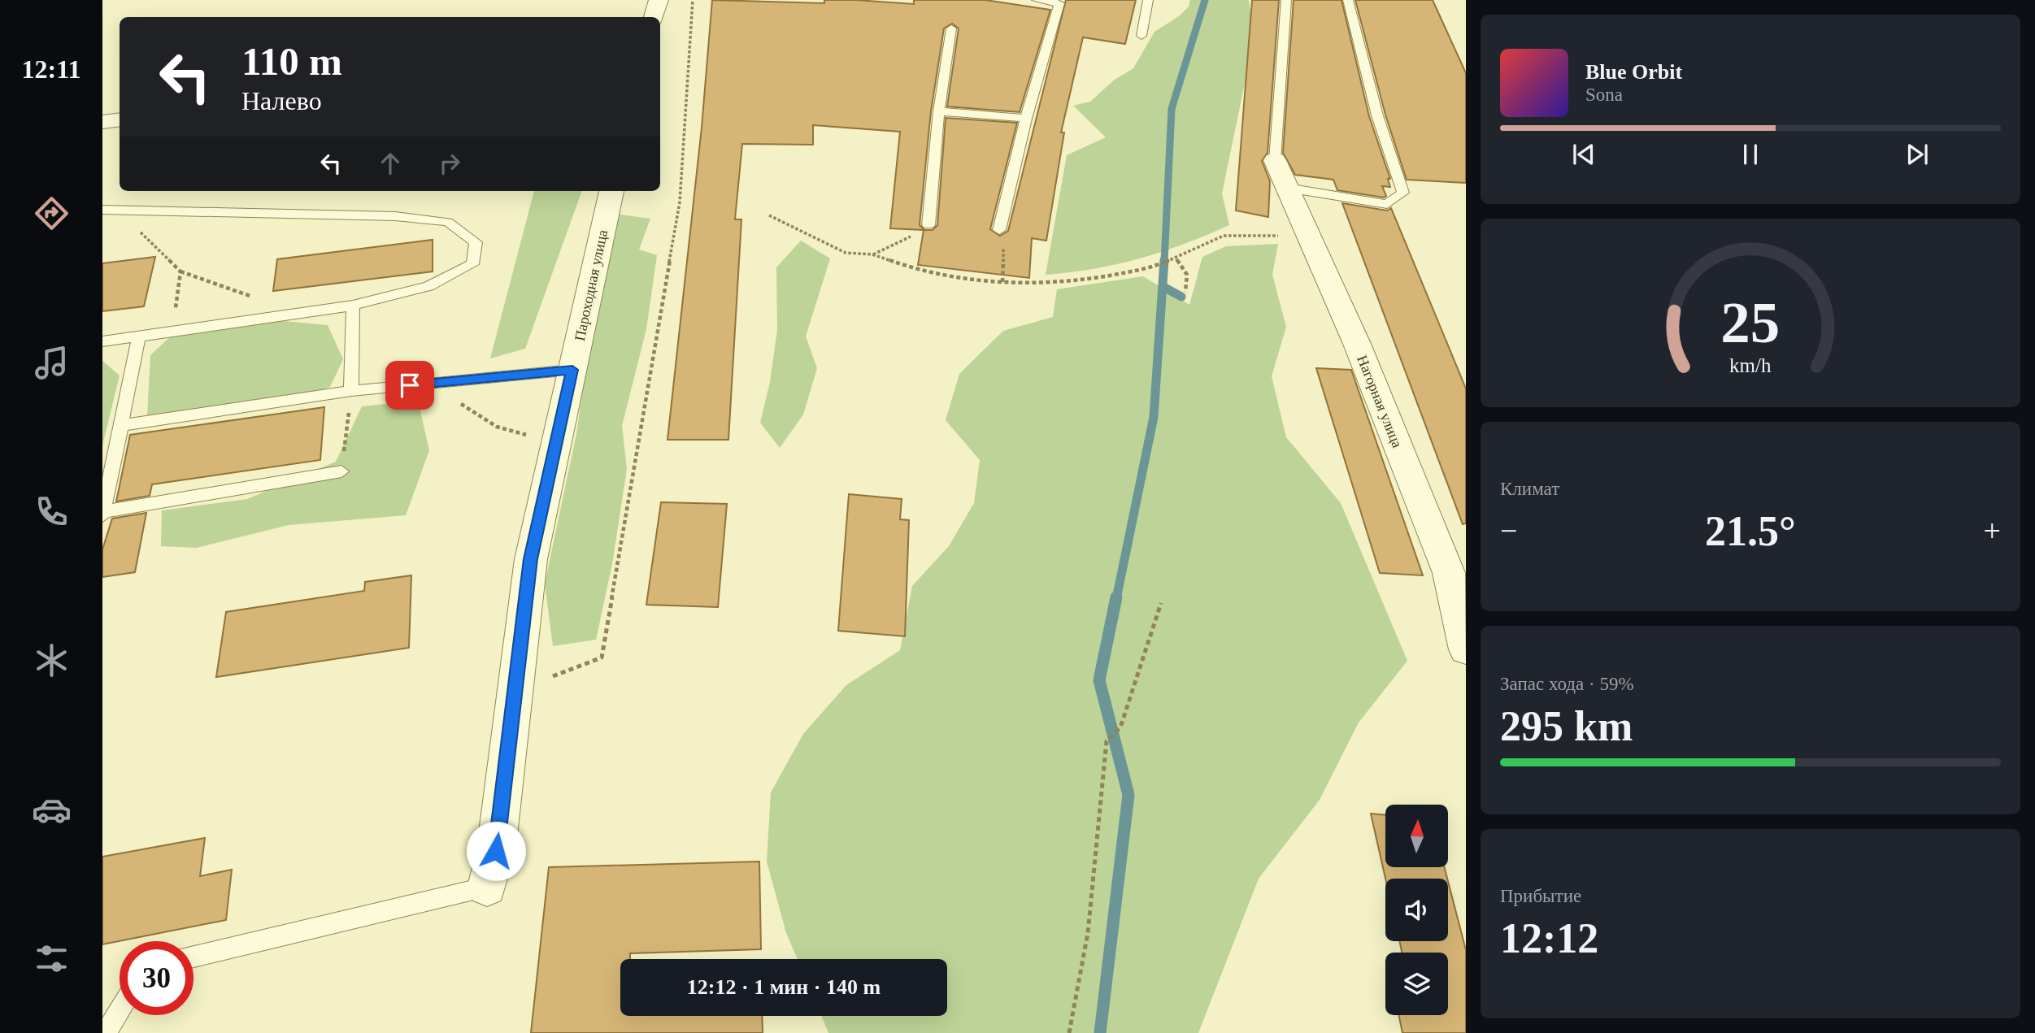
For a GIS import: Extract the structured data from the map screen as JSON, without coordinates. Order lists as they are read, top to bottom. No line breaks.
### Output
{"streets":{"street":["Пароходная улица","Нагорная улица"]},"north":"top","page":{"tabs":"12:11","turn":["110 m","Налево"],"song":["Blue Orbit","Sona"],"tile":["Климат",["Запас хода · 59%","295 km"],["Прибытие","12:12"]],"heat":["−","21.5°","+"],"limit":"30","trip":"12:12 · 1 мин · 140 m","gauge":["25","km/h"]}}
